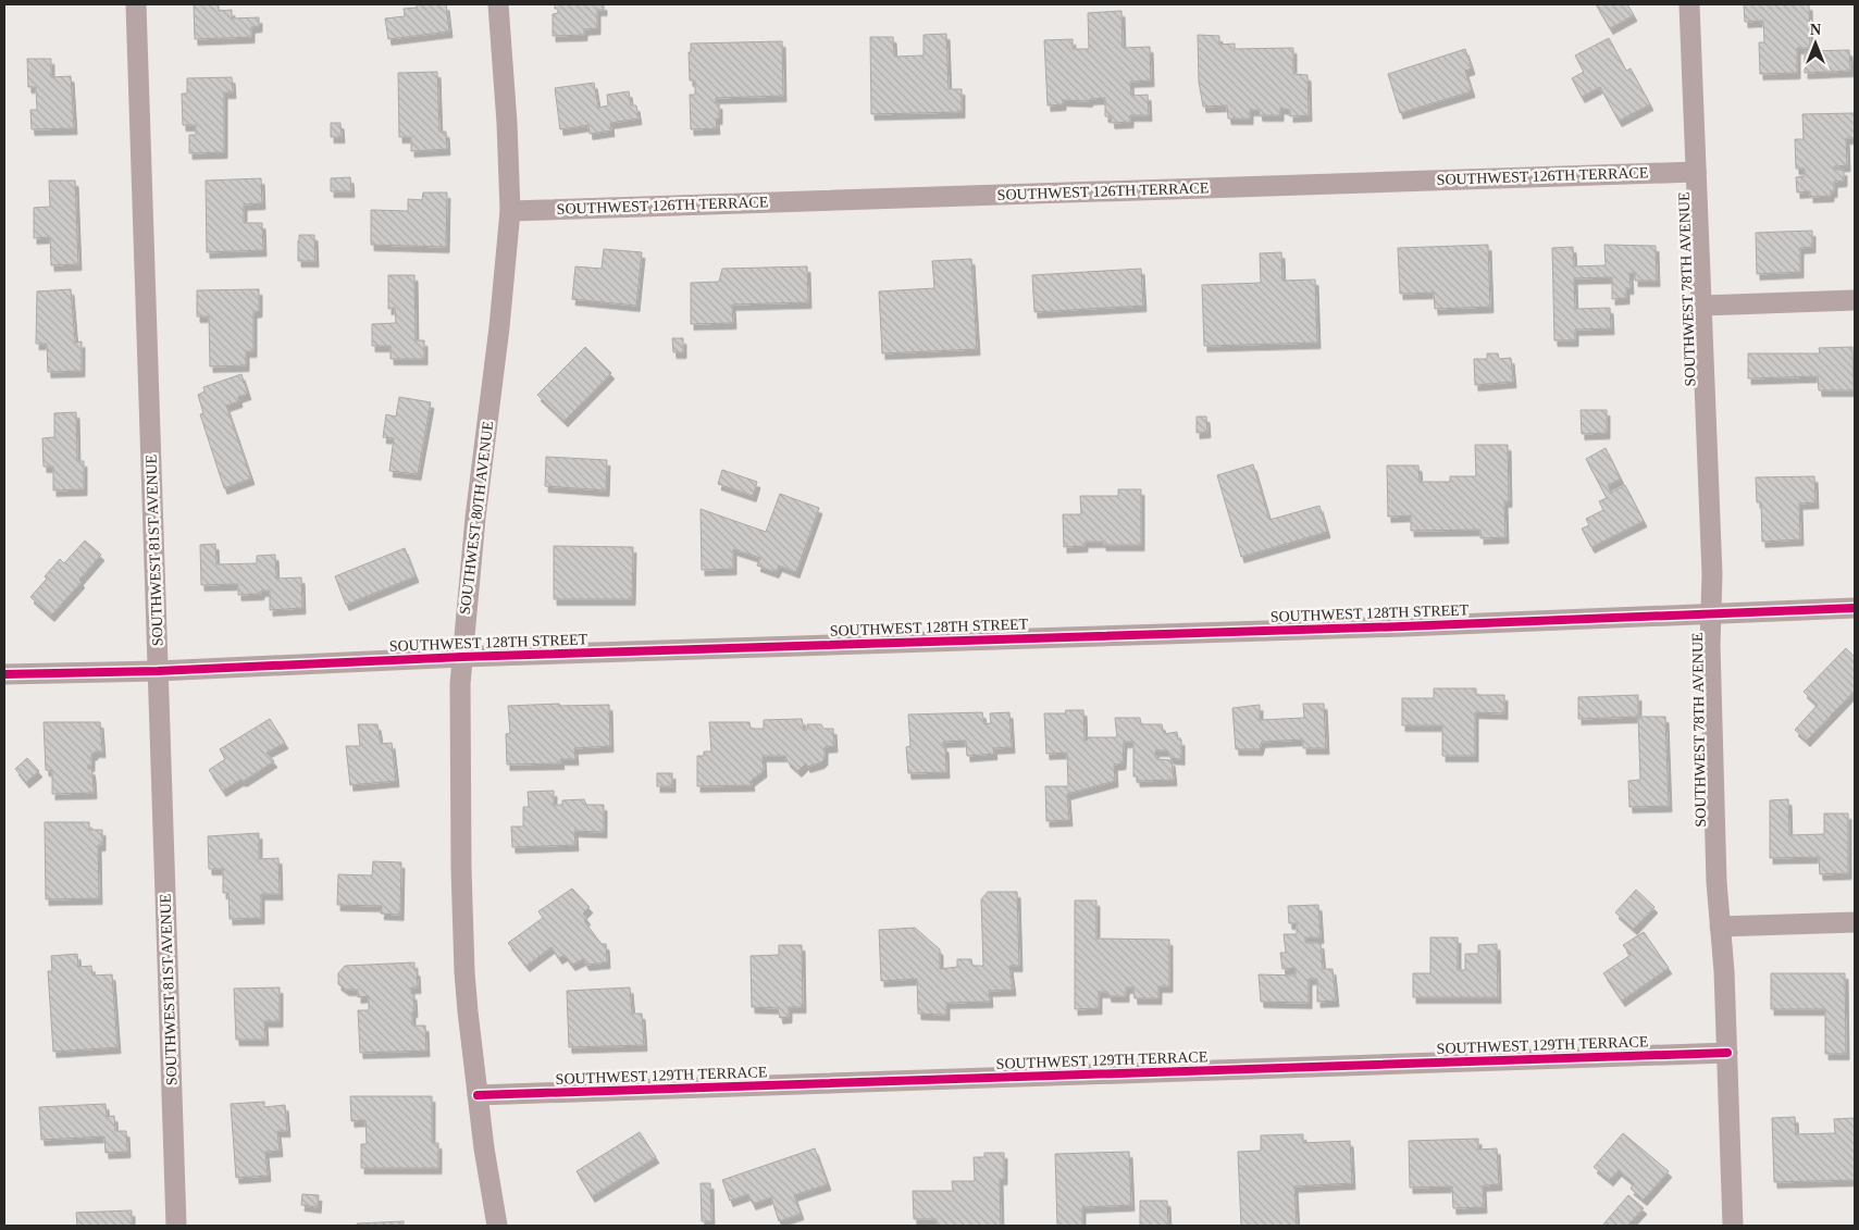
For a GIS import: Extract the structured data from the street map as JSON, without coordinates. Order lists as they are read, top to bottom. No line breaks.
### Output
{"streets":{"street":["SOUTHWEST 126TH TERRACE","SOUTHWEST 78TH AVENUE","SOUTHWEST 80TH AVENUE","SOUTHWEST 81ST AVENUE","SOUTHWEST 128TH STREET","SOUTHWEST 129TH TERRACE"]},"crossings":[["SOUTHWEST 126TH TERRACE","SOUTHWEST 78TH AVENUE"],["SOUTHWEST 126TH TERRACE","SOUTHWEST 80TH AVENUE"],["SOUTHWEST 78TH AVENUE","SOUTHWEST 128TH STREET"],["SOUTHWEST 78TH AVENUE","SOUTHWEST 129TH TERRACE"],["SOUTHWEST 80TH AVENUE","SOUTHWEST 128TH STREET"],["SOUTHWEST 80TH AVENUE","SOUTHWEST 129TH TERRACE"],["SOUTHWEST 81ST AVENUE","SOUTHWEST 128TH STREET"]],"north":"top"}
